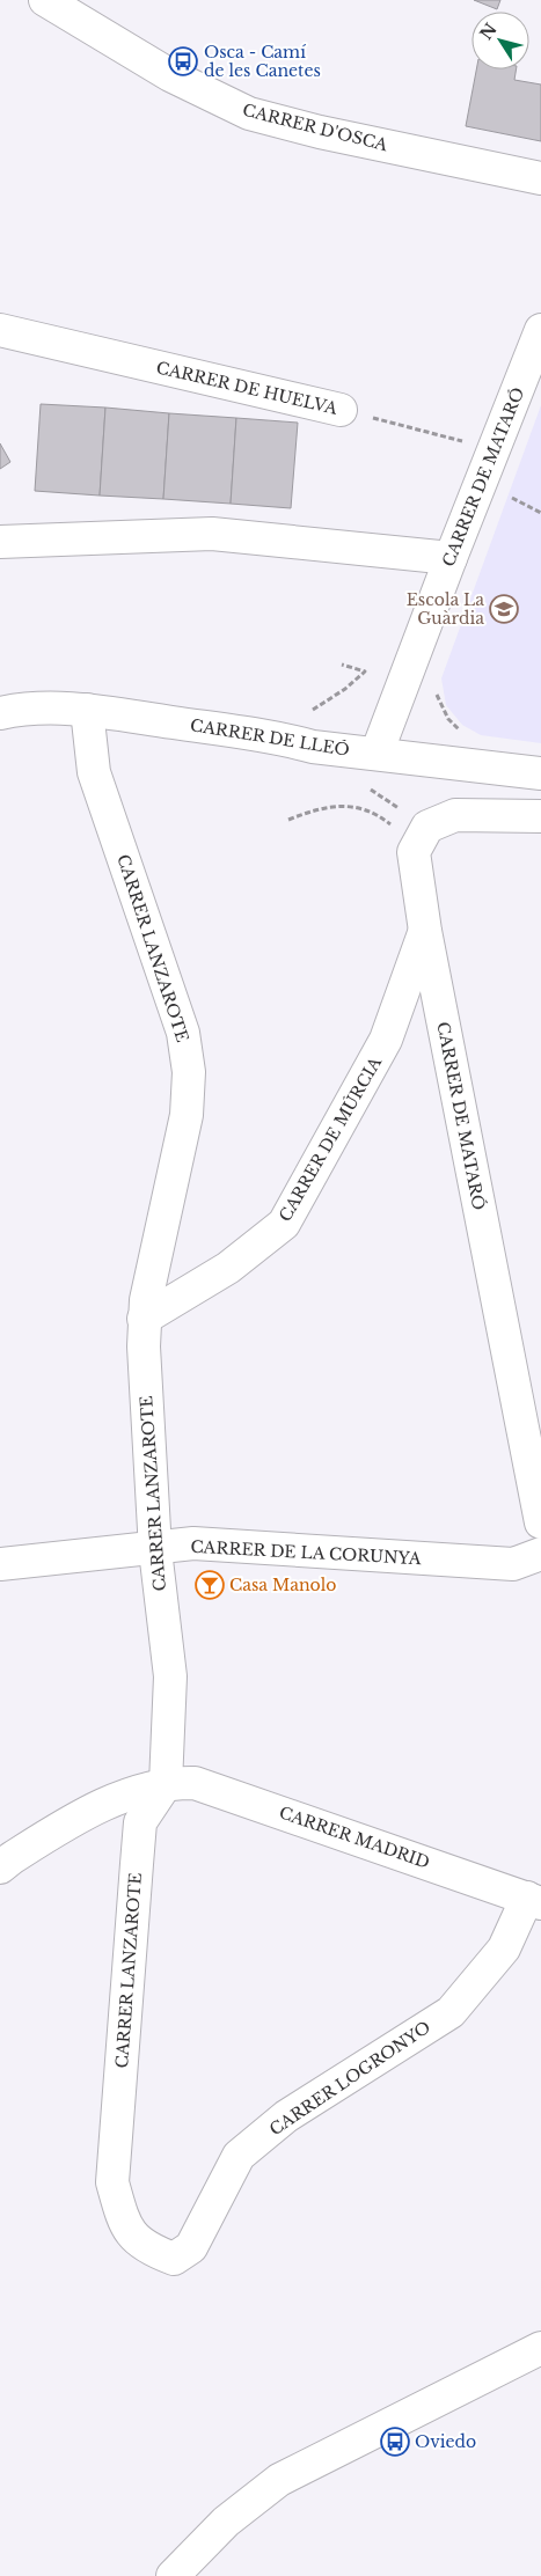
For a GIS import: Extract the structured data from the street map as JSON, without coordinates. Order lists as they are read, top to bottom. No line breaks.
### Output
{"streets":{"street":["CARRER D'OSCA","CARRER DE HUELVA","CARRER DE MATARÓ","CARRER DE LLEÓ","CARRER LANZAROTE","CARRER DE MÚRCIA","CARRER DE LA CORUNYA","CARRER MADRID","CARRER LOGRONYO"]},"crossings":[["CARRER DE HUELVA","CARRER DE MATARÓ"],["CARRER DE MATARÓ","CARRER DE LLEÓ"],["CARRER DE MATARÓ","CARRER DE MÚRCIA"],["CARRER DE LLEÓ","CARRER LANZAROTE"],["CARRER LANZAROTE","CARRER DE MÚRCIA"],["CARRER LANZAROTE","CARRER DE LA CORUNYA"],["CARRER LANZAROTE","CARRER MADRID"],["CARRER LANZAROTE","CARRER LOGRONYO"],["CARRER MADRID","CARRER LOGRONYO"]],"places":{"bus stop":["Osca - Camí de les Canetes","Oviedo"],"school or university":["Escola La Guàrdia"],"bar":["Casa Manolo"]},"north":"top left"}
